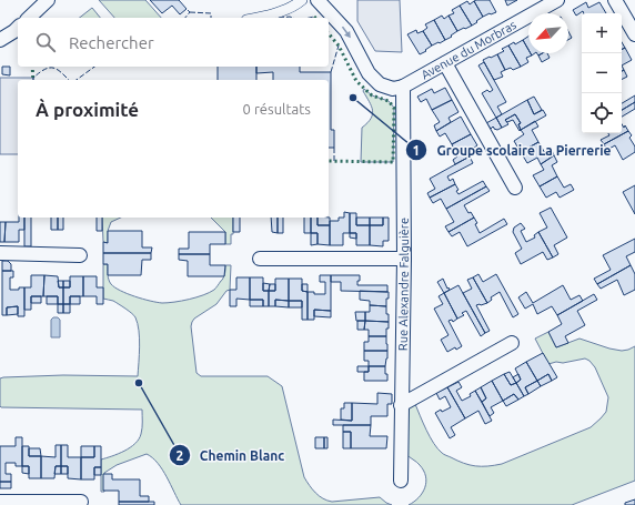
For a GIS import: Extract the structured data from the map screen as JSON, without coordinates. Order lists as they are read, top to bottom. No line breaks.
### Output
{"streets":{"street":["Avenue du Morbras","Rue Alexandre Falguière"]},"crossings":[["Avenue du Morbras","Rue Alexandre Falguière"]],"places":["Groupe scolaire La Pierrerie","Chemin Blanc"],"north":"bottom left","page":{"map_buttons":["+","−"],"search":"Rechercher","heading":["À proximité","0 résultats"]}}
